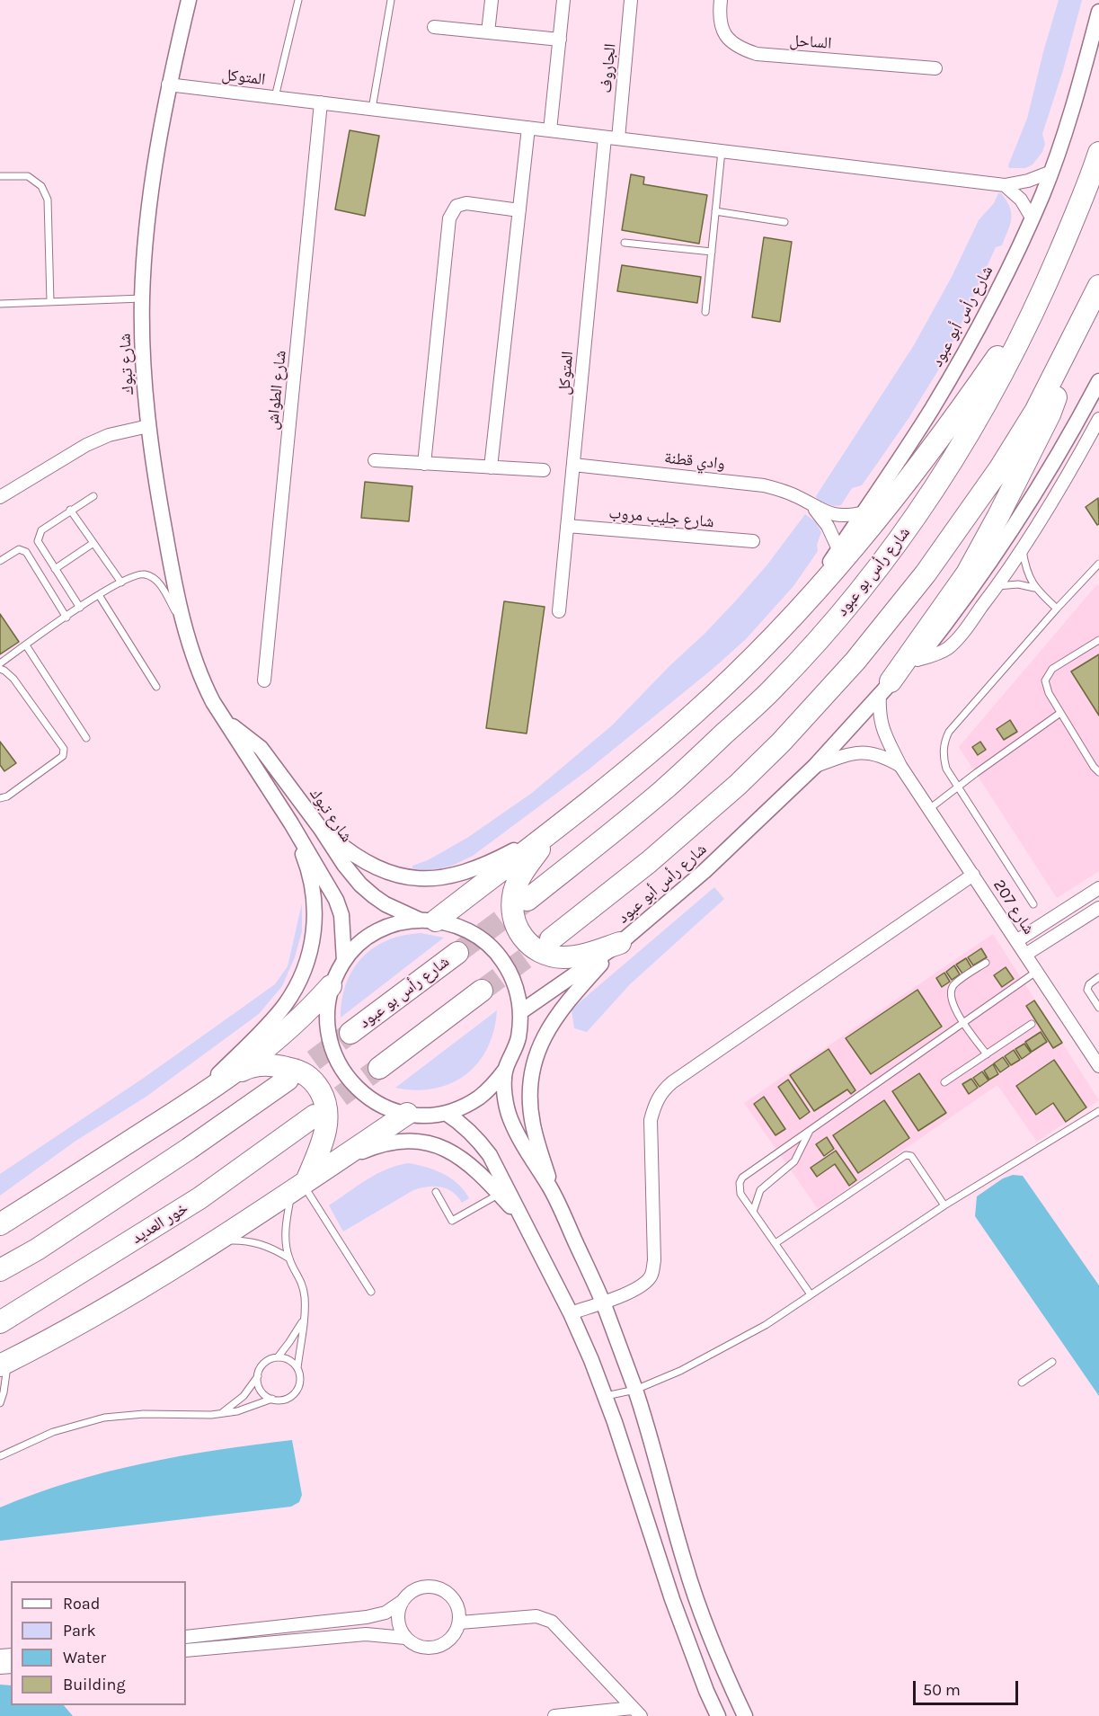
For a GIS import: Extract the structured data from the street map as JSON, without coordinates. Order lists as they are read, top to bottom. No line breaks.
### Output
{"streets":{"highway":["شارع رأس بو عبود","خور العديد"],"street":["الساحل","الجاروف","المتوكل","شارع رأس أبو عبود","شارع تبوك","شارع الطواش","وادي قطنة","شارع جليب مروب","شارع 207"]},"crossings":[["الجاروف","المتوكل"],["المتوكل","شارع رأس أبو عبود"],["المتوكل","شارع تبوك"],["المتوكل","شارع الطواش"],["المتوكل","وادي قطنة"],["المتوكل","شارع جليب مروب"],["شارع رأس أبو عبود","شارع تبوك"],["شارع رأس أبو عبود","وادي قطنة"],["شارع رأس أبو عبود","شارع 207"]],"legend":["Road","Park","Water","Building"],"scale_bar":"50 m"}
